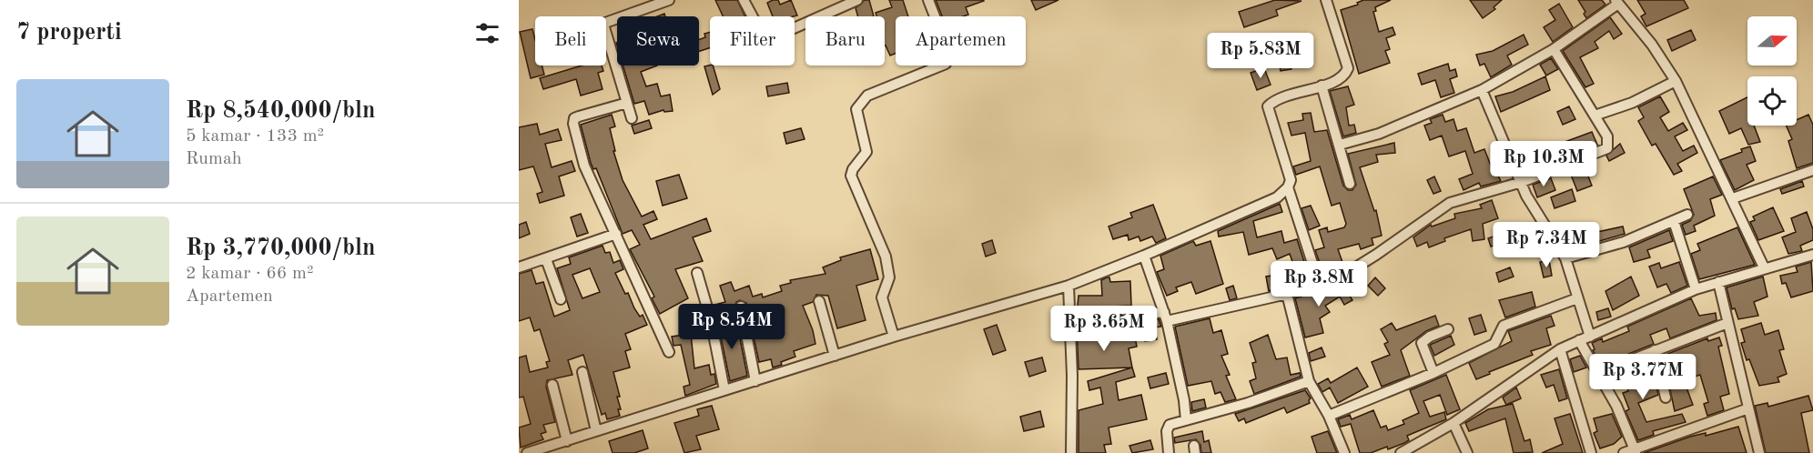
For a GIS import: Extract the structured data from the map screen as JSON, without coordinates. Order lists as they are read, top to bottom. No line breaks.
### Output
{"north":"right","page":{"heading":"7 properti","chip":["Beli","Sewa","Filter","Baru","Apartemen"],"price":["Rp 5.83M","Rp 10.3M","Rp 7.34M","Rp 3.8M","Rp 8.54M","Rp 3.65M","Rp 3.77M"],"list":[{"name":"Rp 8,540,000/bln","note":"5 kamar · 133 m² · Rumah"},{"name":"Rp 3,770,000/bln","note":"2 kamar · 66 m² · Apartemen"}]}}
